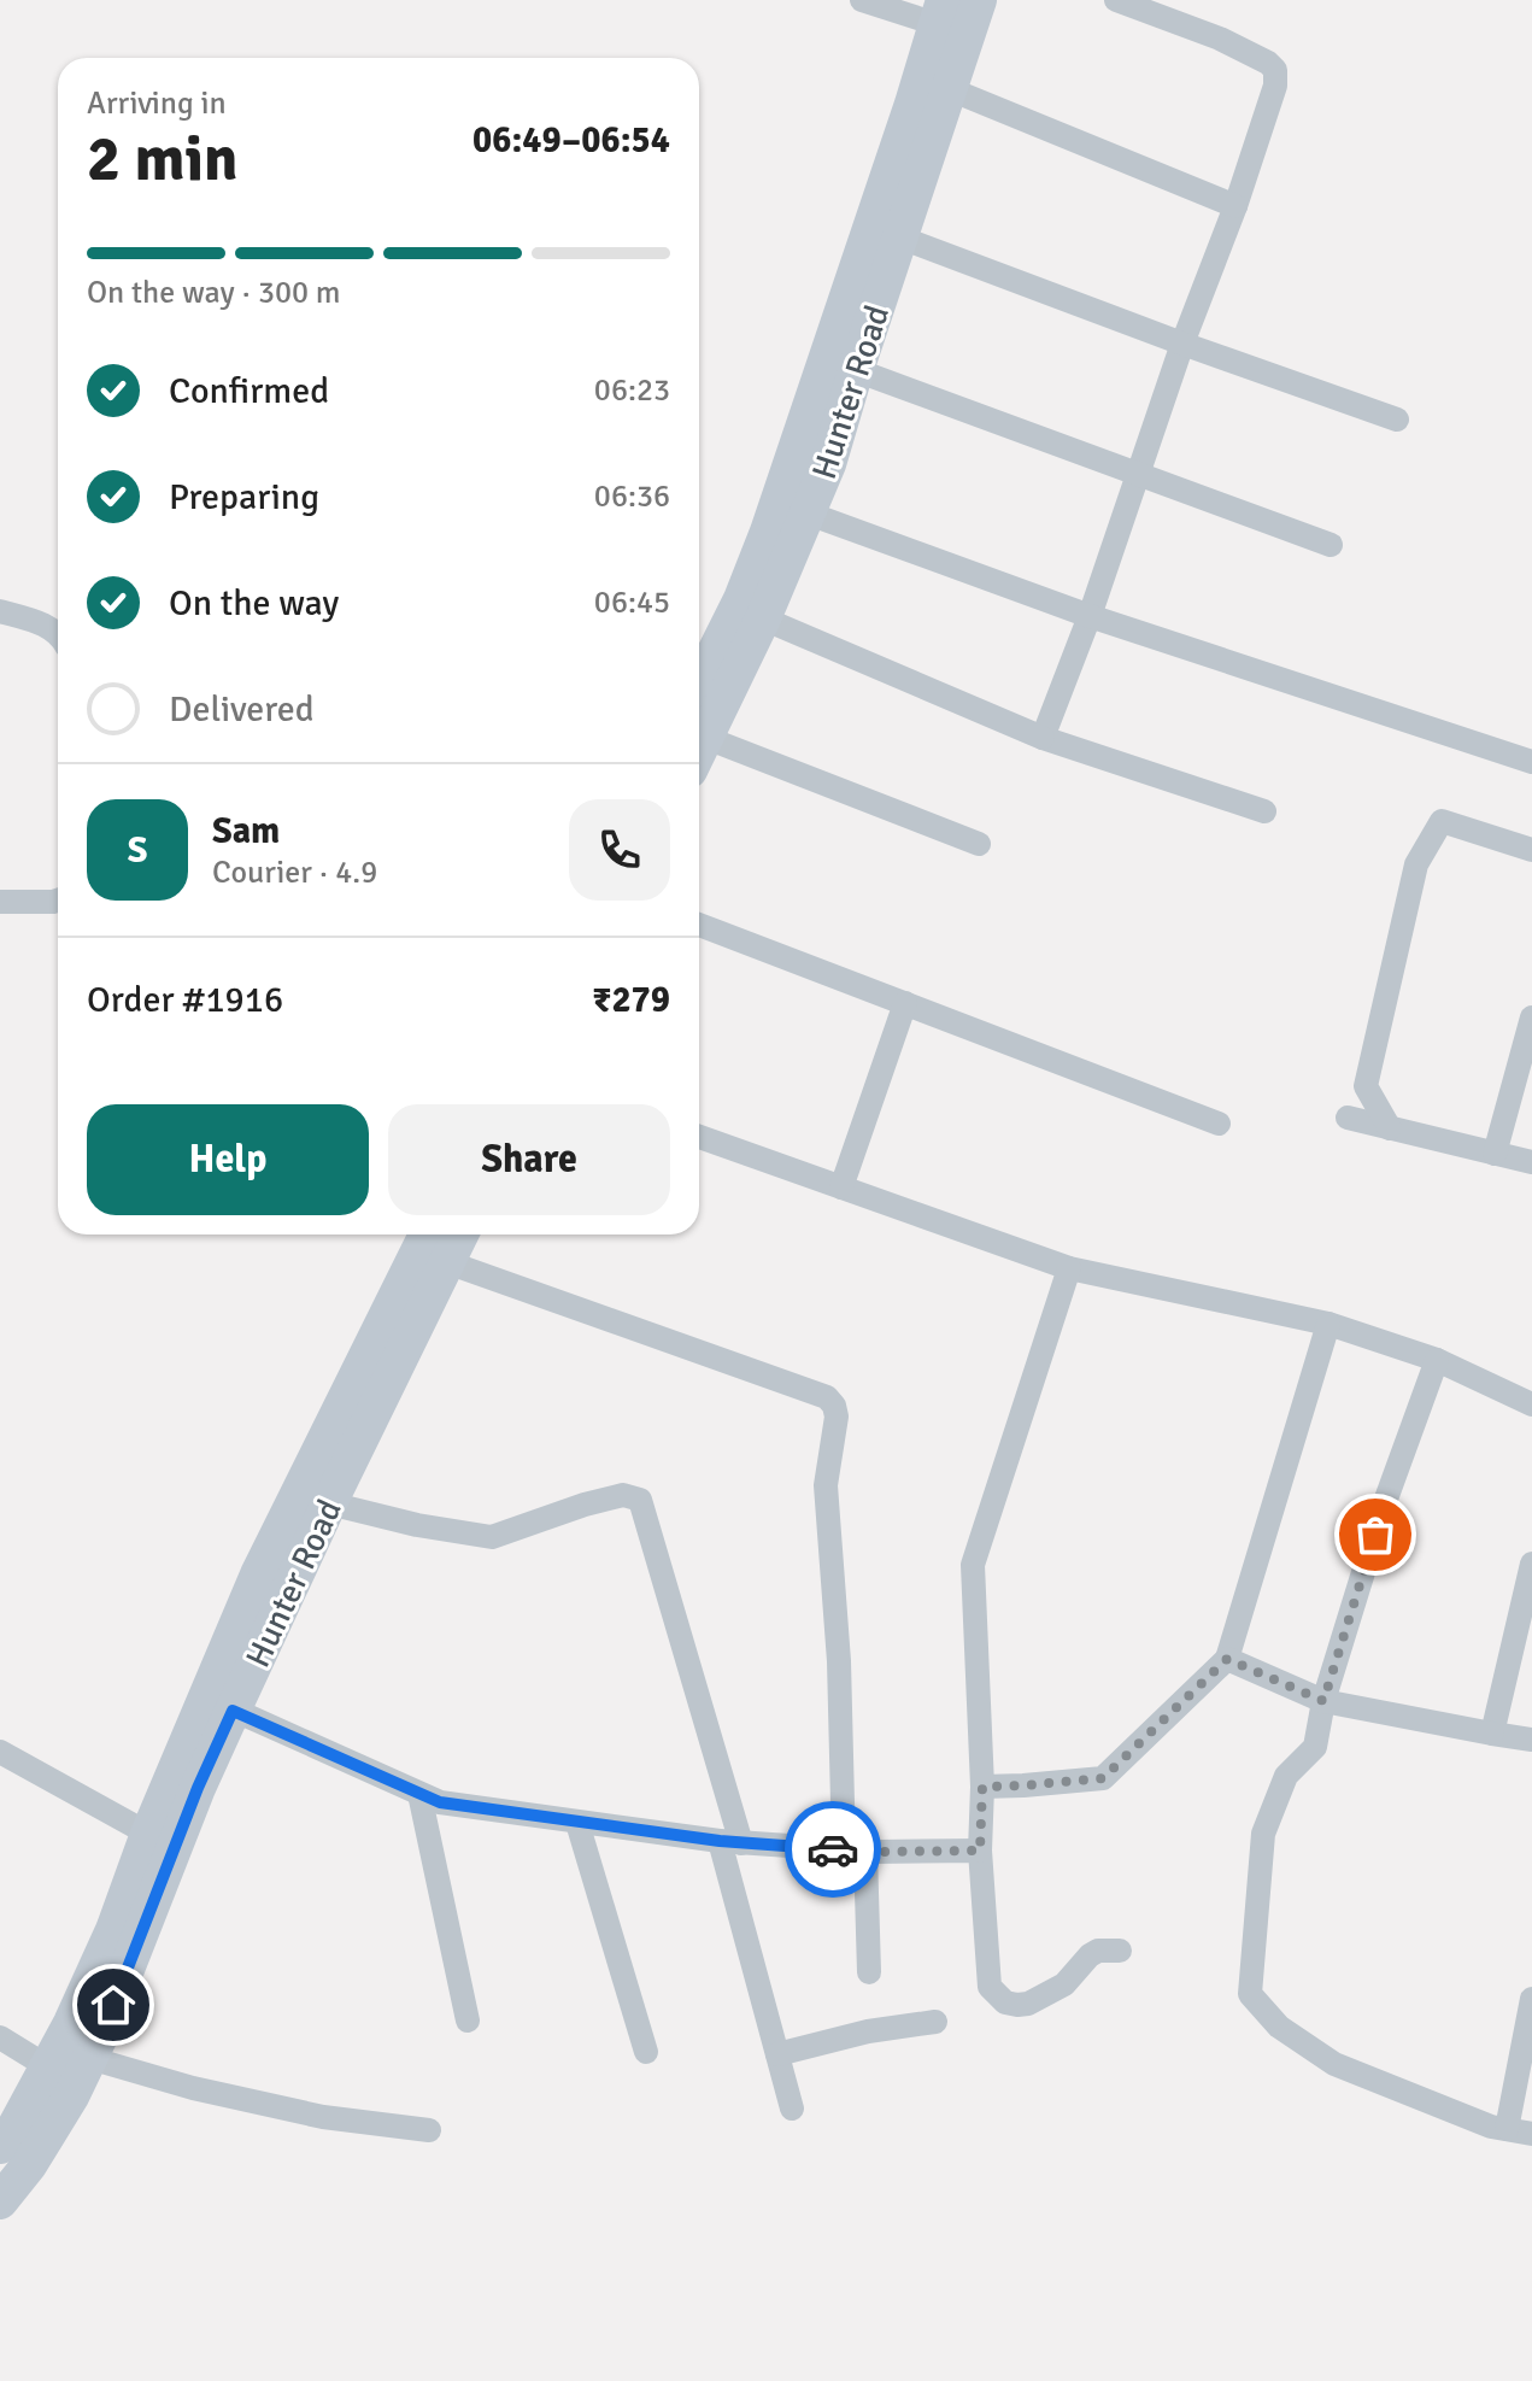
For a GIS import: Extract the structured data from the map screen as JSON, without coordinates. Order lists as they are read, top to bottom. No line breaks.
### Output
{"streets":{"main road":["Hunter Road"]},"page":{"heading":["2 min","Arriving in","06:49–06:54"],"panel":["Sam","Courier · 4.9","Order #1916","₹279"],"bar":"On the way · 300 m","list":[["Confirmed","06:23"],["Preparing","06:36"],["On the way","06:45"],"Delivered"],"round":"S","buttons":["Help","Share"]}}
